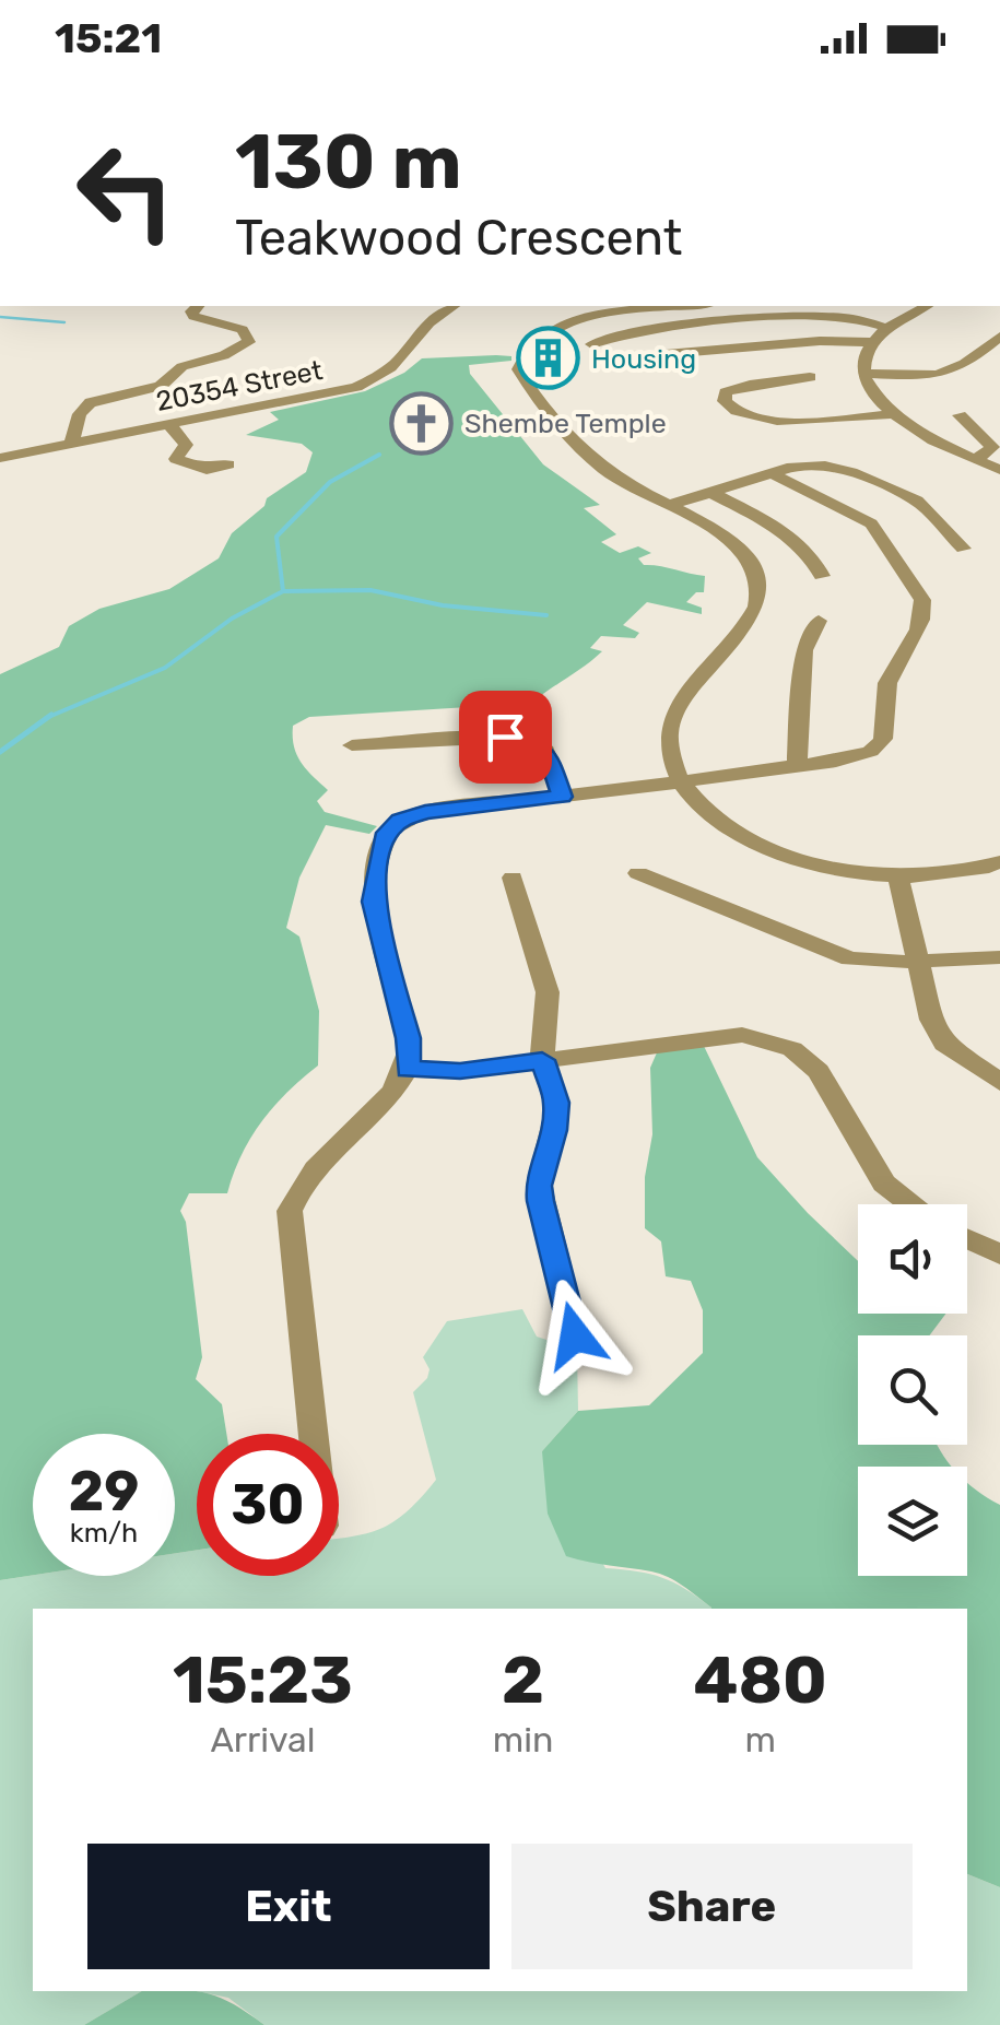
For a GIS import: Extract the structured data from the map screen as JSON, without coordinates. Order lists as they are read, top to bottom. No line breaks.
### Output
{"streets":{"street":["20354 Street"]},"places":{"building":["Housing"],"church":["Shembe Temple"]},"page":{"status":"15:21","turn":["130 m","Teakwood Crescent"],"speed":"29 km/h","limit":"30","eta":["15:23","Arrival","2","min","480","m"],"buttons":["Exit","Share"]}}
